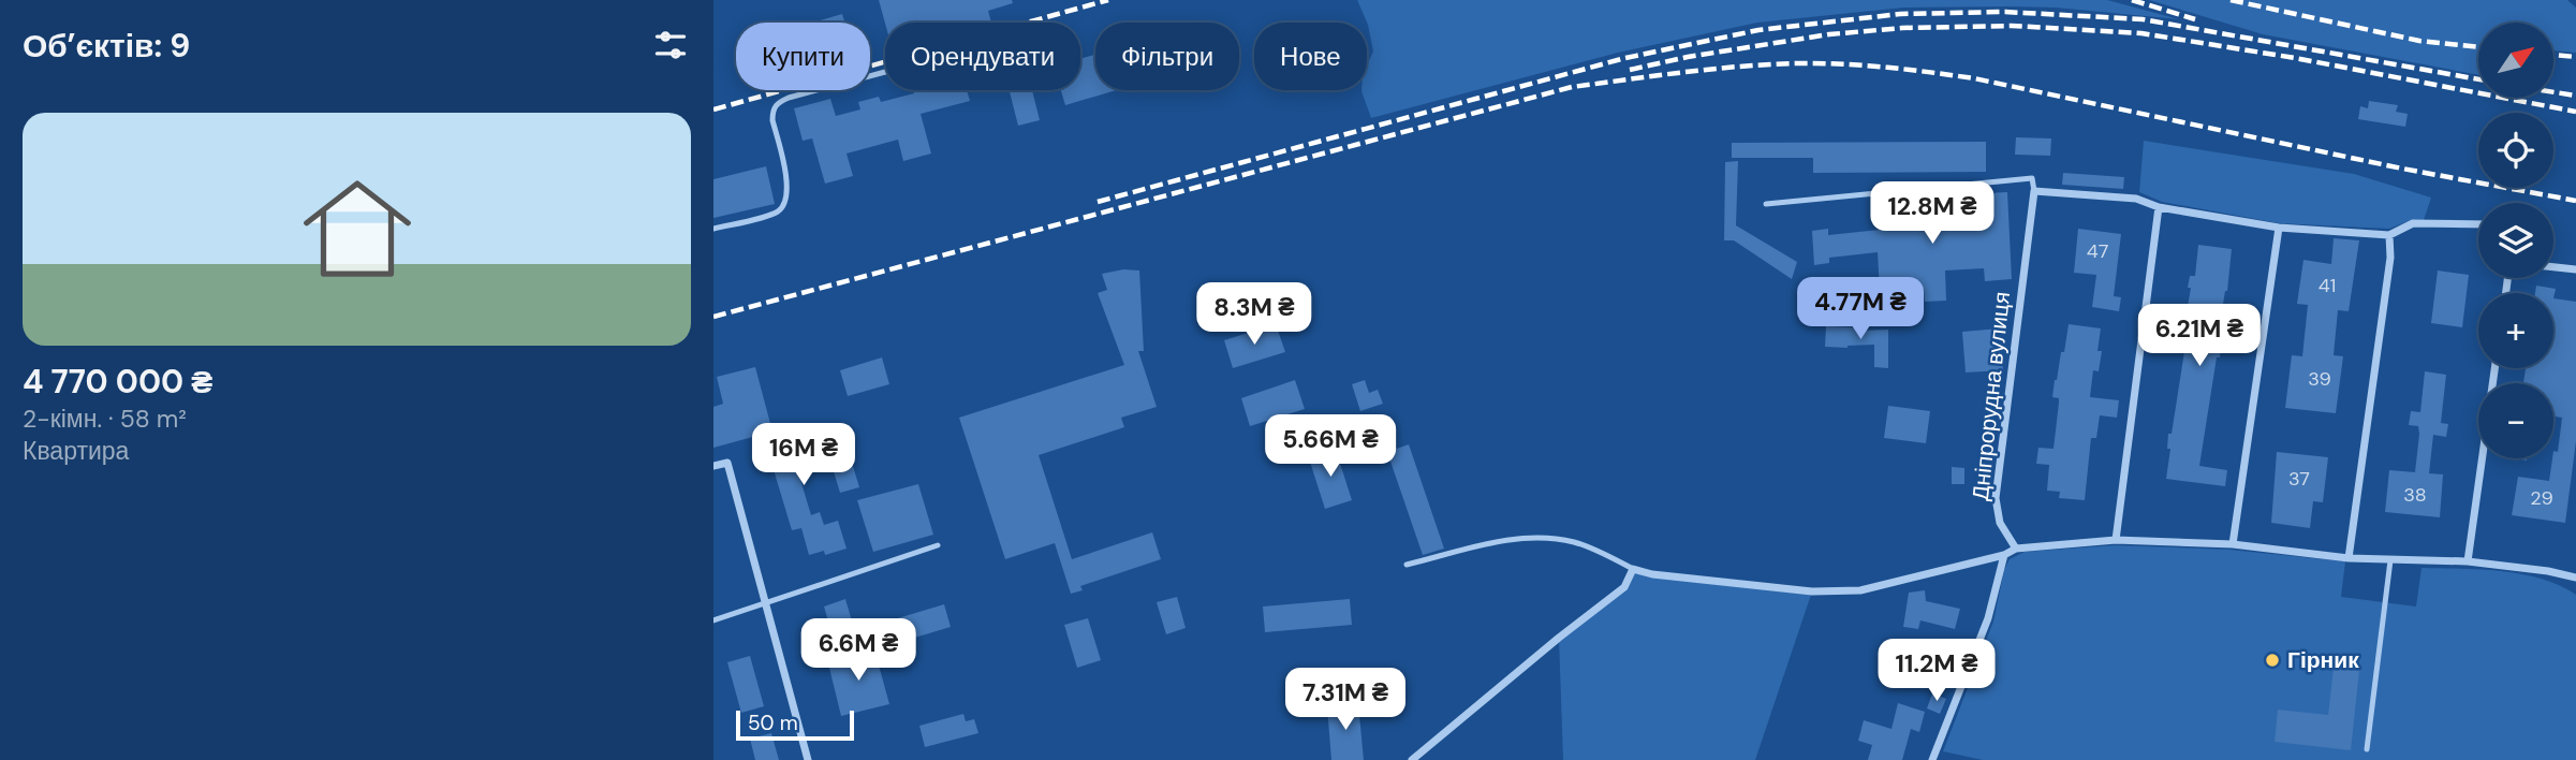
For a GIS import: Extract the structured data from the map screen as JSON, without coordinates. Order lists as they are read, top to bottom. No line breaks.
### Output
{"streets":{"street":["Дніпрорудна вулиця"]},"places":["Гірник"],"house_numbers":["47","41","39","37","38","29"],"scale_bar":"50 m","north":"top right","page":{"heading":"Об’єктів: 9","map_buttons":["+","−"],"chip":["Купити","Орендувати","Фільтри","Нове"],"list":[{"name":"4 770 000 ₴","note":"2-кімн. · 58 m² · Квартира"}],"price":["12.8M ₴","4.77M ₴","8.3M ₴","6.21M ₴","5.66M ₴","16M ₴","6.6M ₴","11.2M ₴","7.31M ₴"],"scale":"50 m"}}
